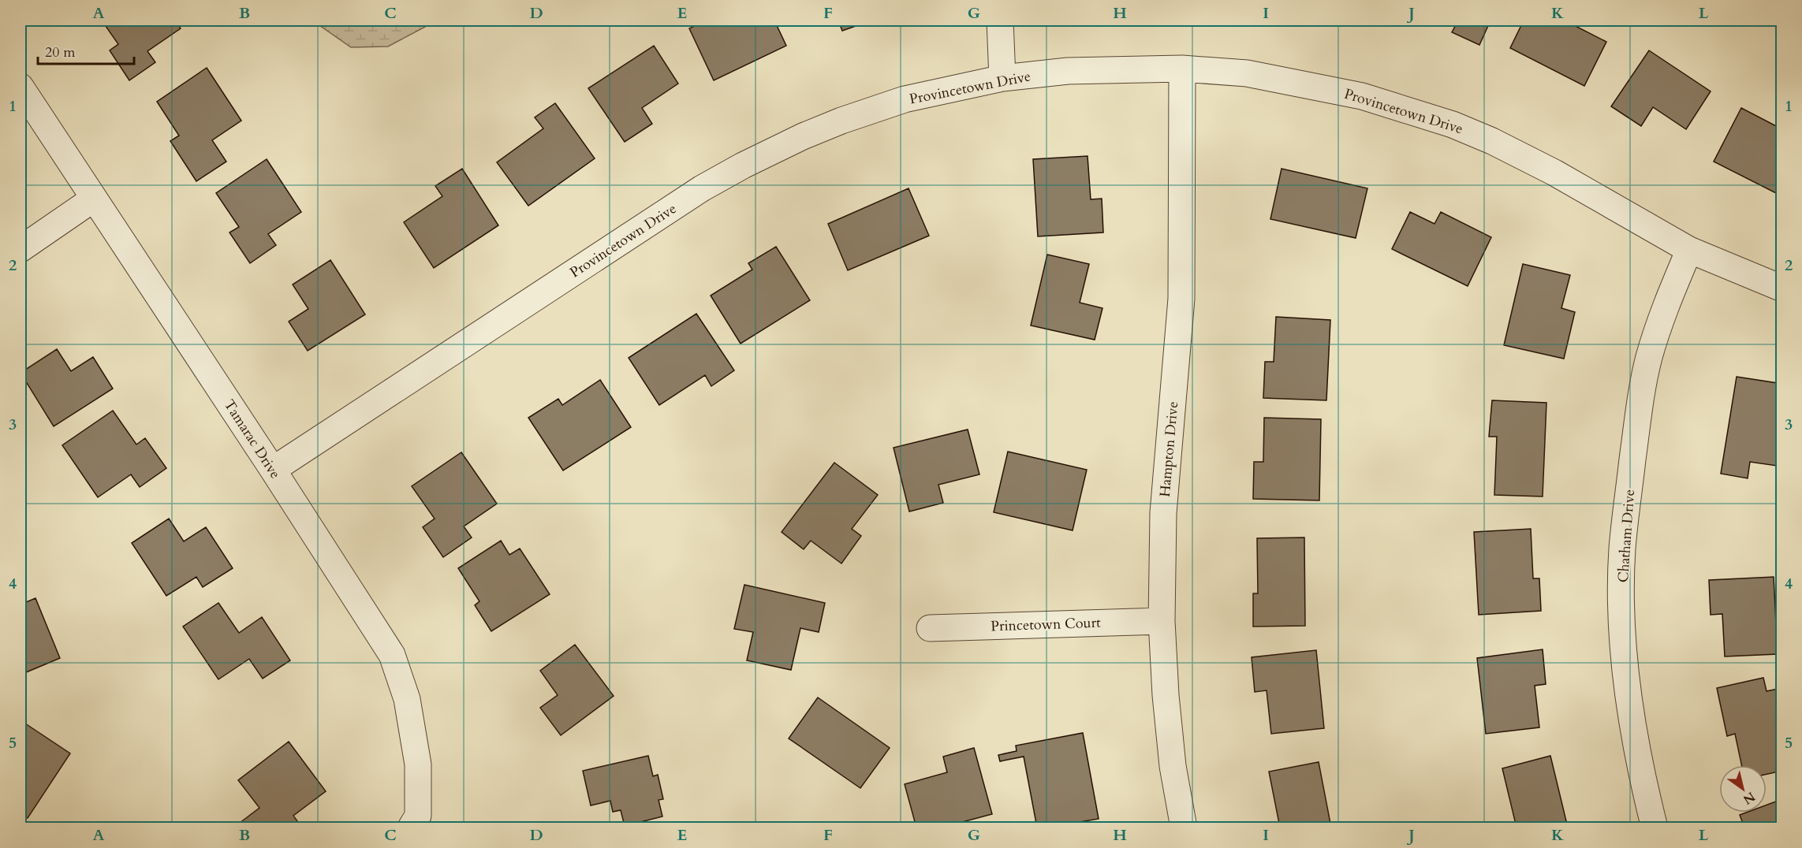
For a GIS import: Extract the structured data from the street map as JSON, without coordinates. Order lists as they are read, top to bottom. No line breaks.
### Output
{"streets":{"street":["Provincetown Drive","Tamarac Drive","Hampton Drive","Chatham Drive","Princetown Court"]},"crossings":[["Provincetown Drive","Tamarac Drive"],["Provincetown Drive","Hampton Drive"],["Provincetown Drive","Chatham Drive"],["Hampton Drive","Princetown Court"]],"scale_bar":"20 m","north":"bottom right","grid":{"columns":["A","B","C","D","E","F","G","H","I","J","K","L"],"rows":["1","2","3","4","5"]}}
